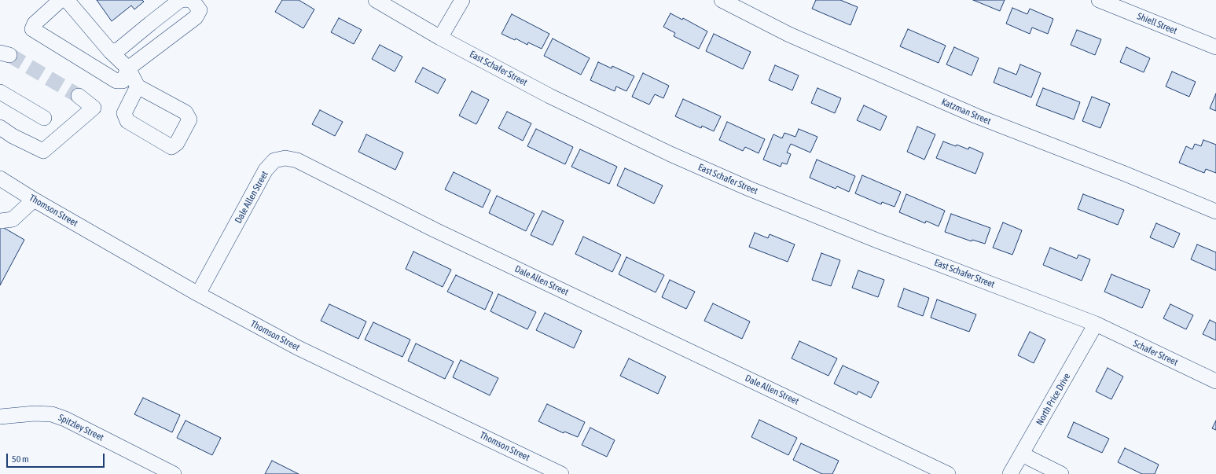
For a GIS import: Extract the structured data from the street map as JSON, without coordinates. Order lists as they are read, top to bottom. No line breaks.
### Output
{"streets":{"street":["Shiell Street","East Schafer Street","Katzman Street","Dale Allen Street","Thomson Street","Schafer Street","North Price Drive","Spitzley Street"]},"crossings":[["East Schafer Street","Schafer Street"],["East Schafer Street","North Price Drive"],["Dale Allen Street","Thomson Street"],["Schafer Street","North Price Drive"]],"scale_bar":"50 m"}
